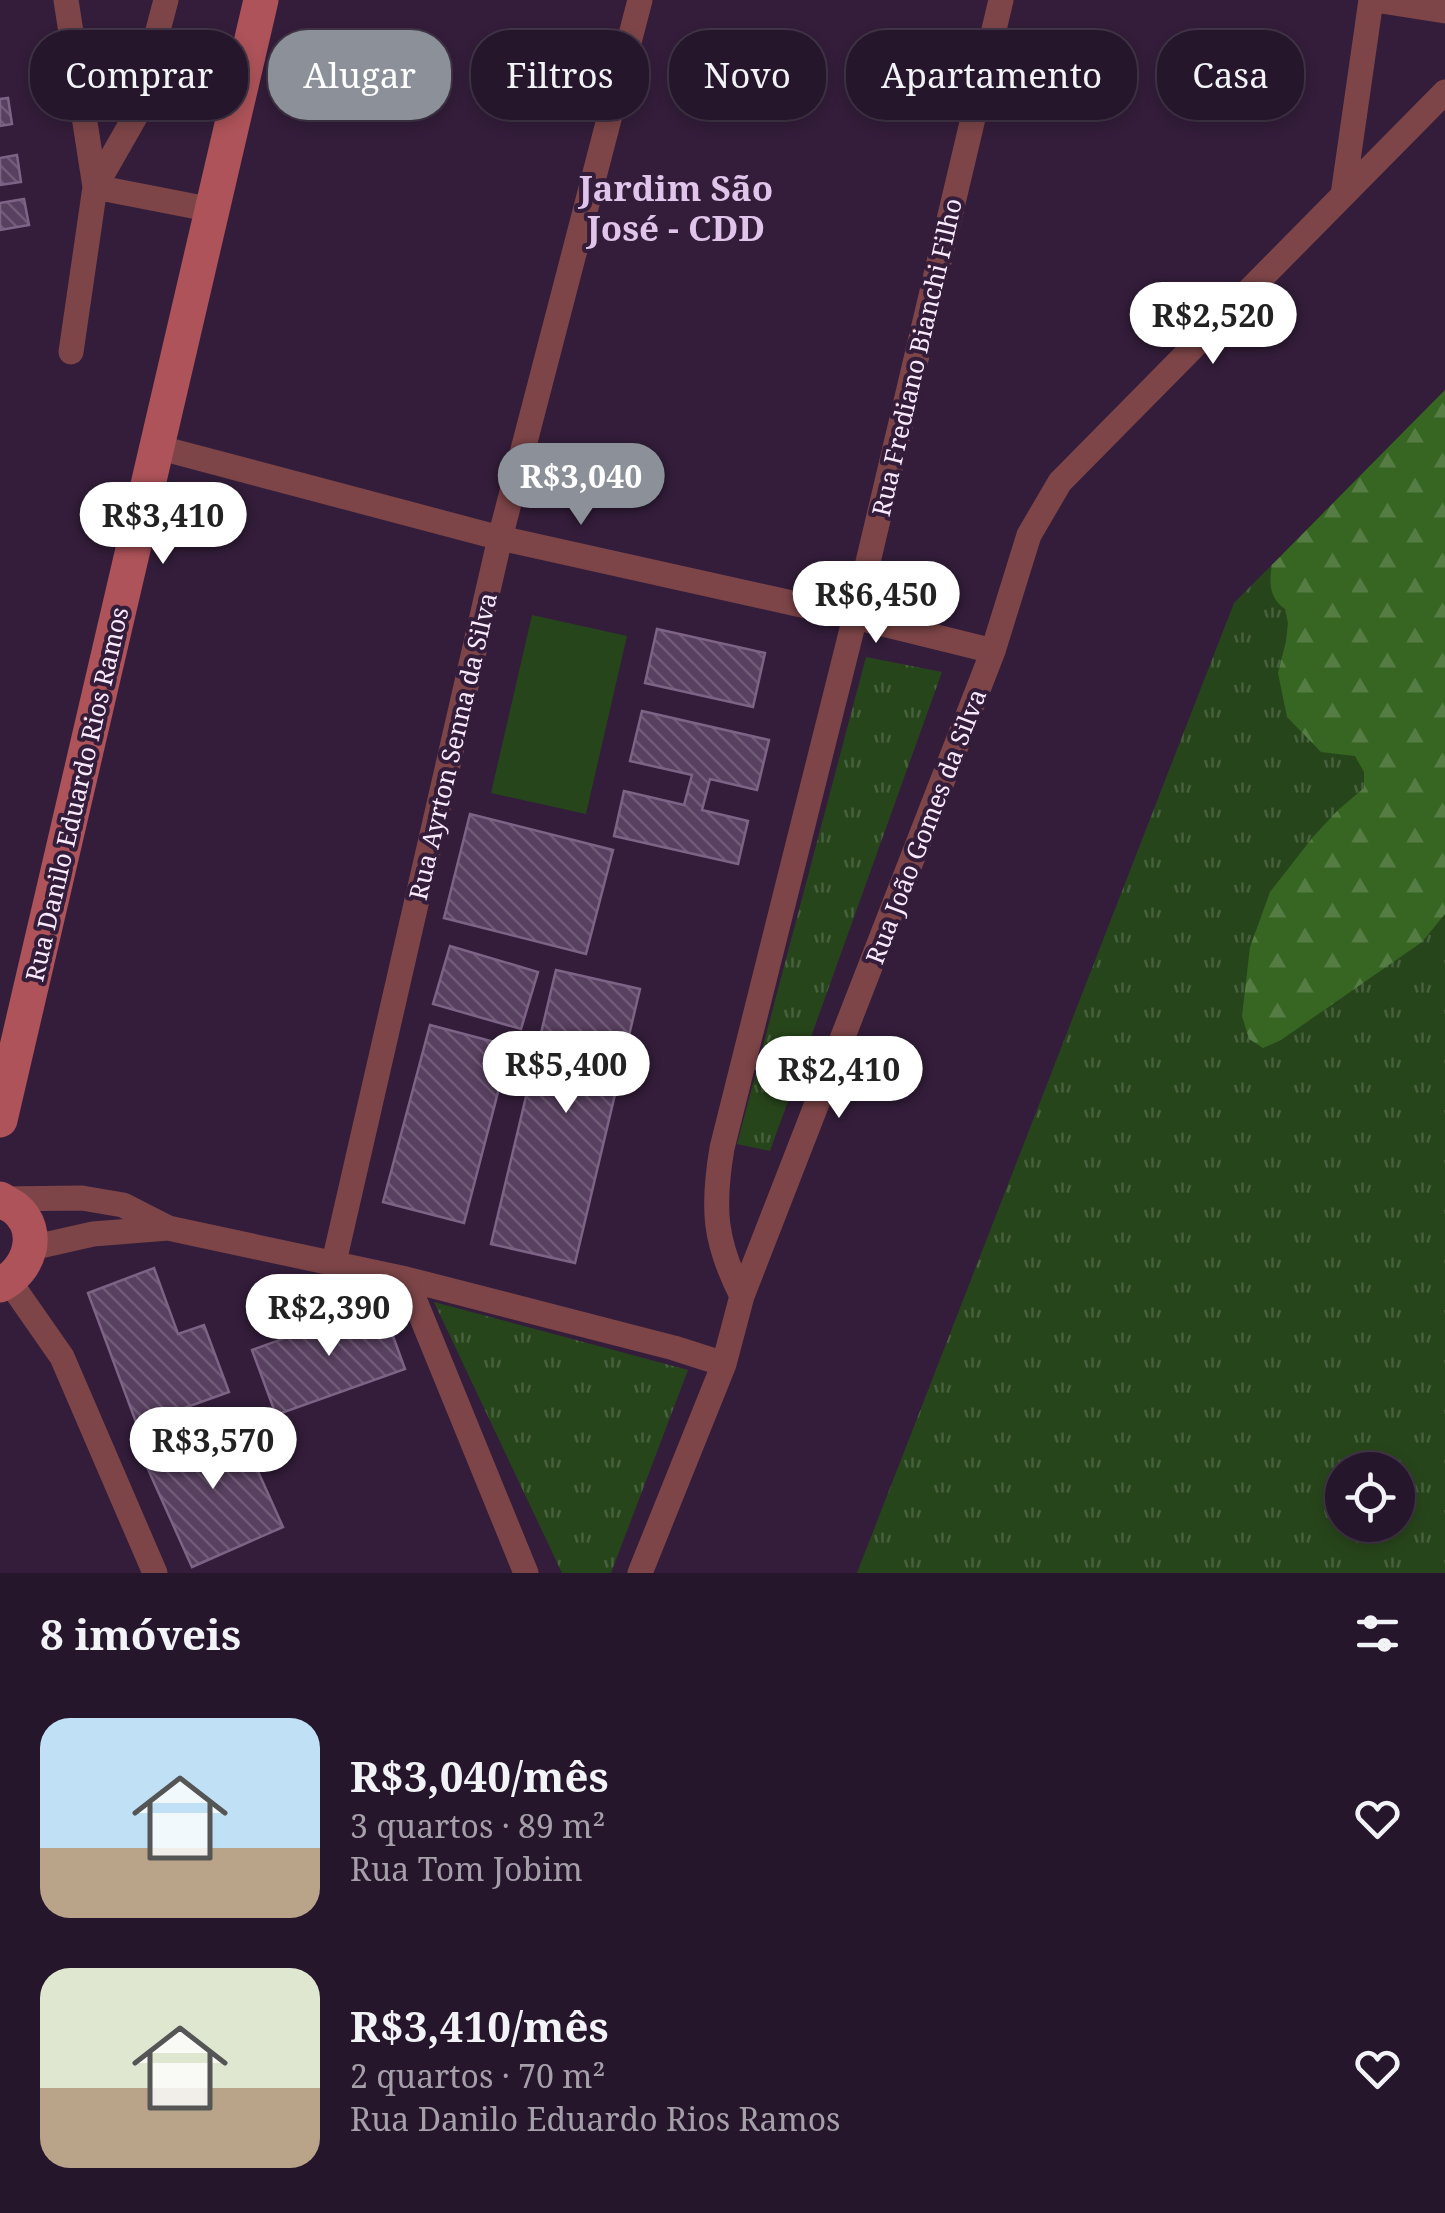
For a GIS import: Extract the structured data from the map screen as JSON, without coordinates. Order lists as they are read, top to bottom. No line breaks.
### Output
{"streets":{"street":["Rua Frediano Bianchi Filho","Rua Ayrton Senna da Silva","Rua Danilo Eduardo Rios Ramos","Rua João Gomes da Silva"]},"crossings":[["Rua Frediano Bianchi Filho","Rua João Gomes da Silva"]],"districts":["Jardim São José - CDD"],"page":{"chip":["Comprar","Alugar","Filtros","Novo","Apartamento","Casa"],"price":["R$2,520","R$3,040","R$3,410","R$6,450","R$5,400","R$2,410","R$2,390","R$3,570"],"heading":"8 imóveis","list":[{"name":"R$3,040/mês","note":"3 quartos · 89 m² · Rua Tom Jobim"},{"name":"R$3,410/mês","note":"2 quartos · 70 m² · Rua Danilo Eduardo Rios Ramos"}]}}
